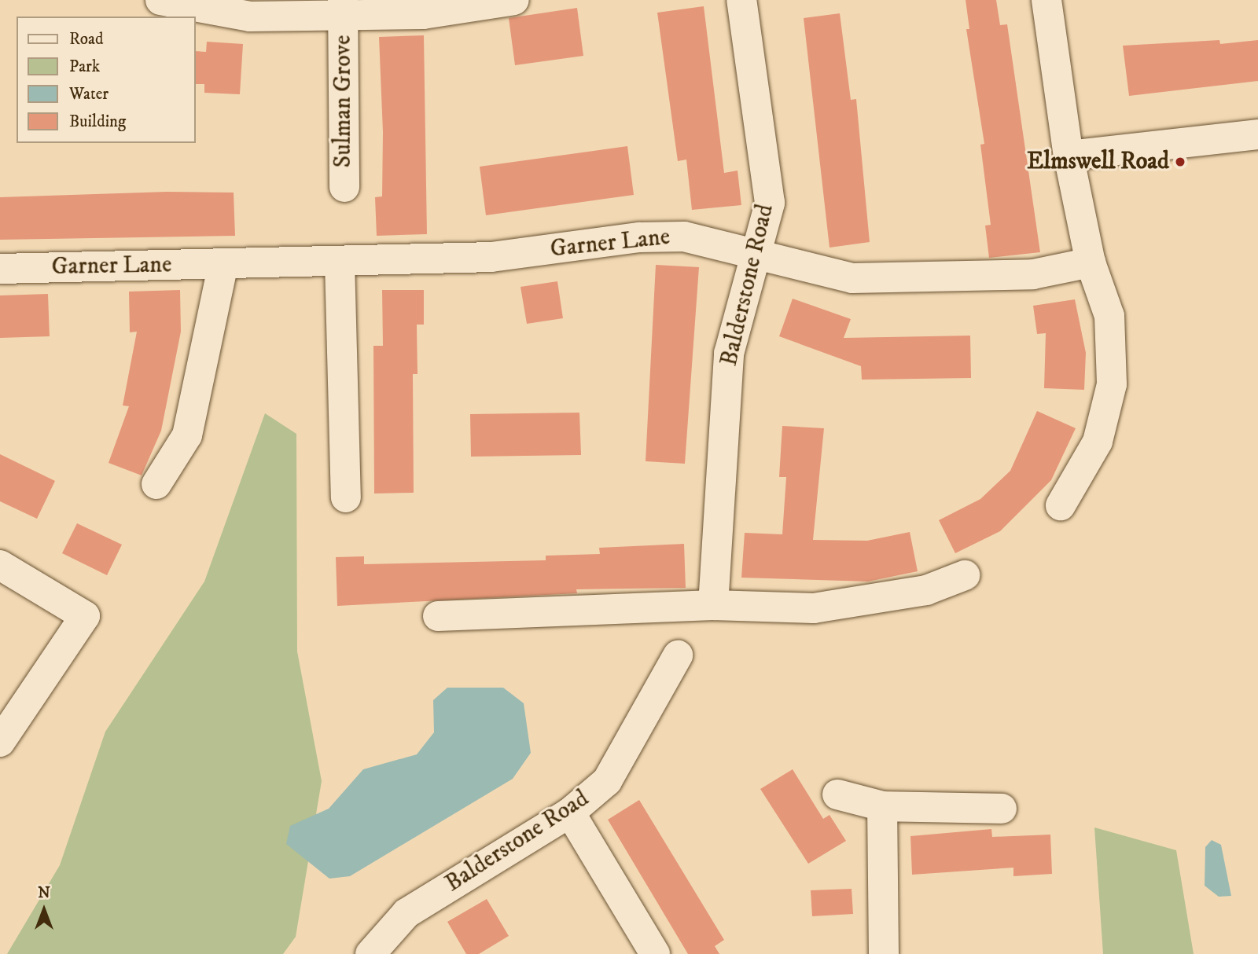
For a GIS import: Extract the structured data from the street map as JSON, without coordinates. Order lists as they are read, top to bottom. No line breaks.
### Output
{"streets":{"street":["Sulman Grove","Garner Lane","Balderstone Road"]},"crossings":[["Garner Lane","Balderstone Road"]],"places":["Elmswell Road"],"legend":["Road","Park","Water","Building"],"north":"top"}
